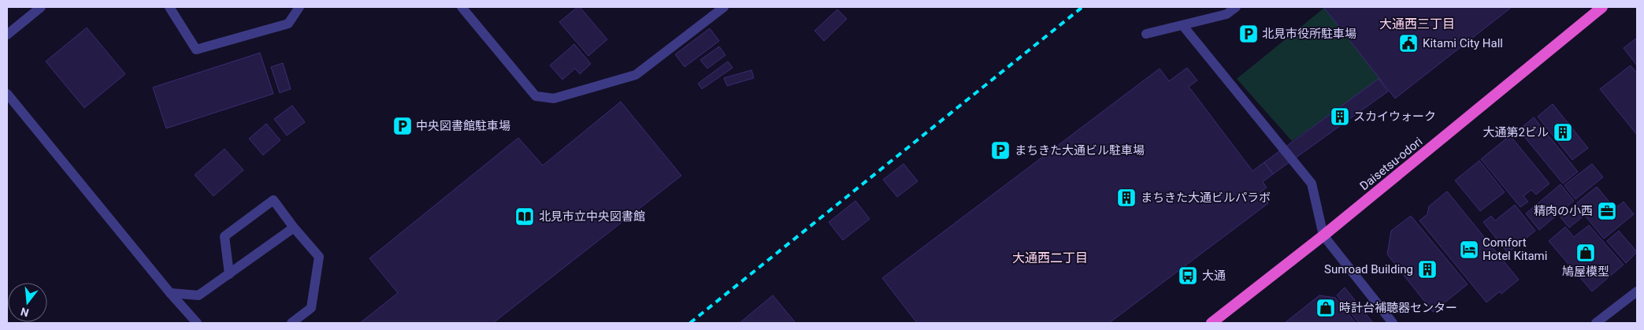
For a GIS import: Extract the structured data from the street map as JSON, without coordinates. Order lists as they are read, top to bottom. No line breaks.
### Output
{"streets":{"highway":["Daisetsu-odori"]},"districts":["大通西三丁目","大通西二丁目"],"places":{"parking":["北見市役所駐車場","中央図書館駐車場","まちきた大通ビル駐車場"],"public building":["Kitami City Hall"],"building":["スカイウォーク","大通第2ビル","まちきた大通ビルパラボ","Sunroad Building"],"office":["精肉の小西"],"library":["北見市立中央図書館"],"hotel":["Comfort Hotel Kitami"],"shop":["鳩屋模型","時計台補聴器センター"],"bus stop":["大通"]},"north":"bottom"}
